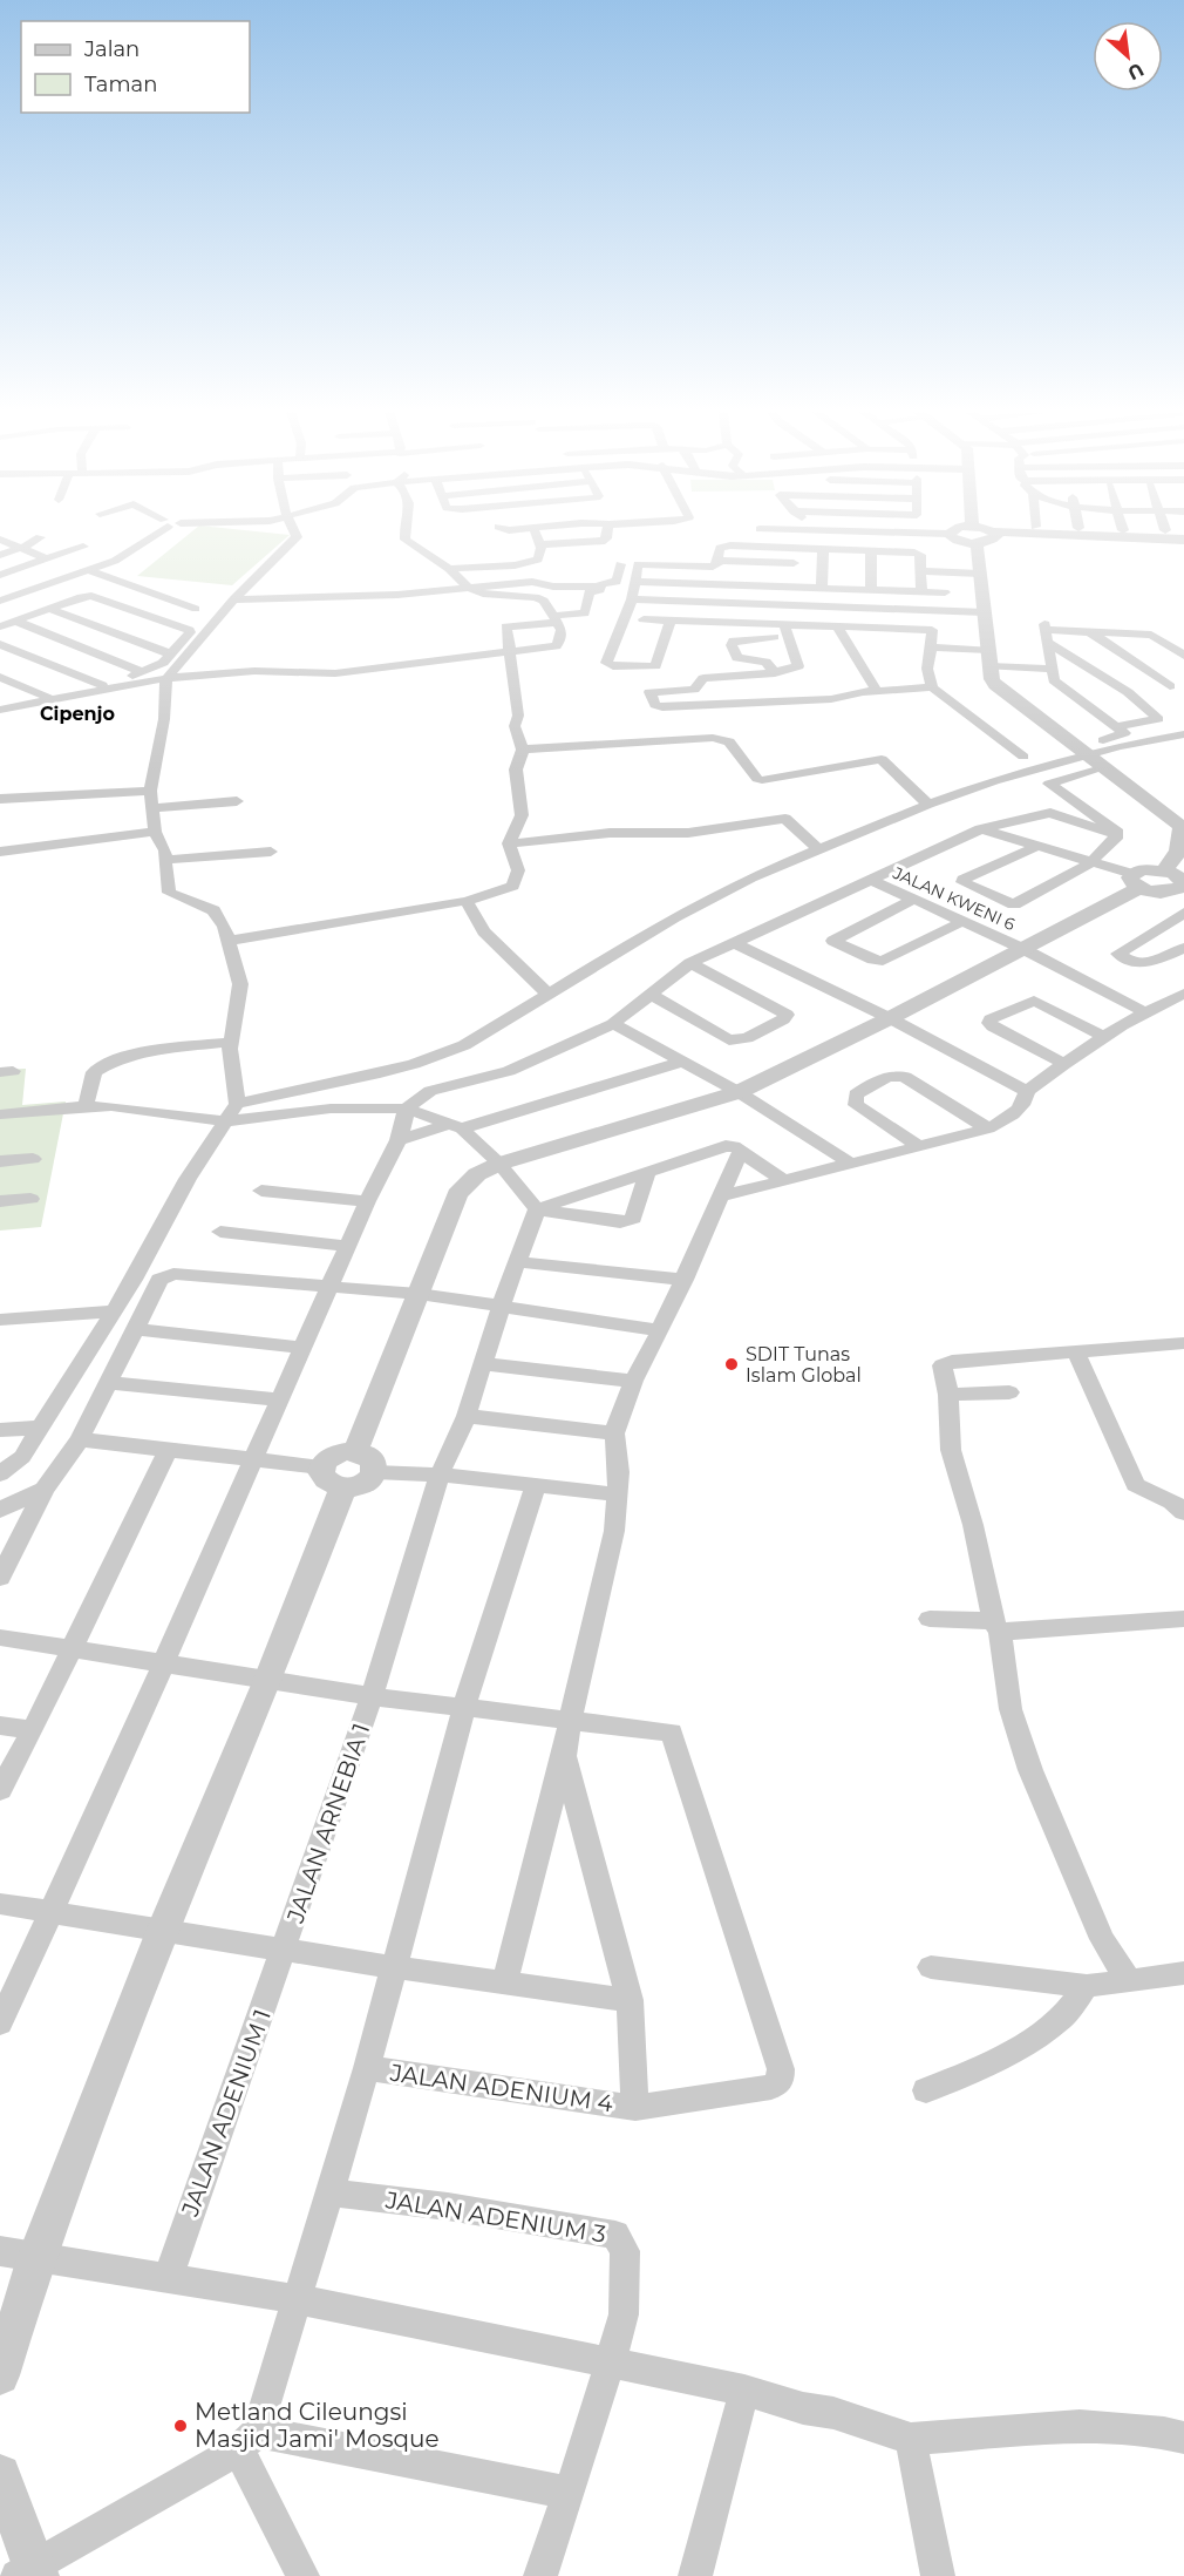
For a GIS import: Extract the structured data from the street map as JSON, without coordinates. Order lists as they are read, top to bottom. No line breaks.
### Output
{"streets":{"street":["JALAN KWENI 6","JALAN ARNEBIA 1","JALAN ADENIUM 4","JALAN ADENIUM 1","JALAN ADENIUM 3"]},"crossings":[["JALAN ARNEBIA 1","JALAN ADENIUM 1"]],"districts":["Cipenjo"],"places":["SDIT Tunas Islam Global","Metland Cileungsi Masjid Jami' Mosque"],"legend":["Jalan","Taman"],"north":"bottom right"}
